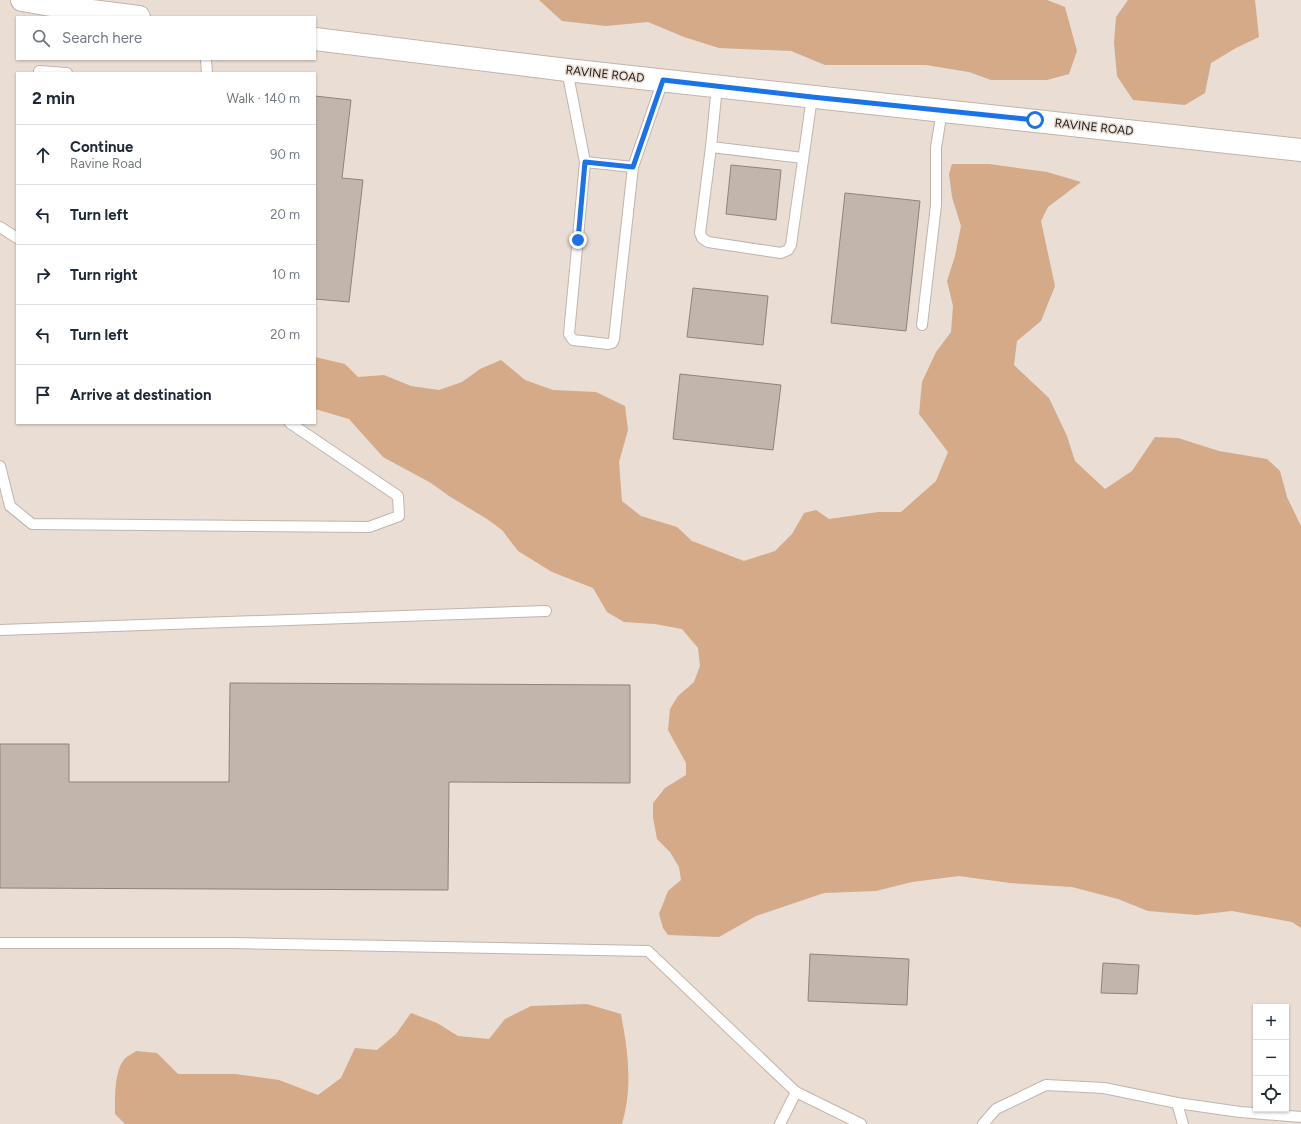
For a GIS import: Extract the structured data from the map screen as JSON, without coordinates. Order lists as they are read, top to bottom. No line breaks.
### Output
{"streets":{"street":["RAVINE ROAD"]},"page":{"search":"Search here","heading":["2 min","Walk · 140 m"],"list":[["Continue","Ravine Road","90 m"],["Turn left","20 m"],["Turn right","10 m"],["Turn left","20 m"],"Arrive at destination"],"map_buttons":["+","−"]}}
